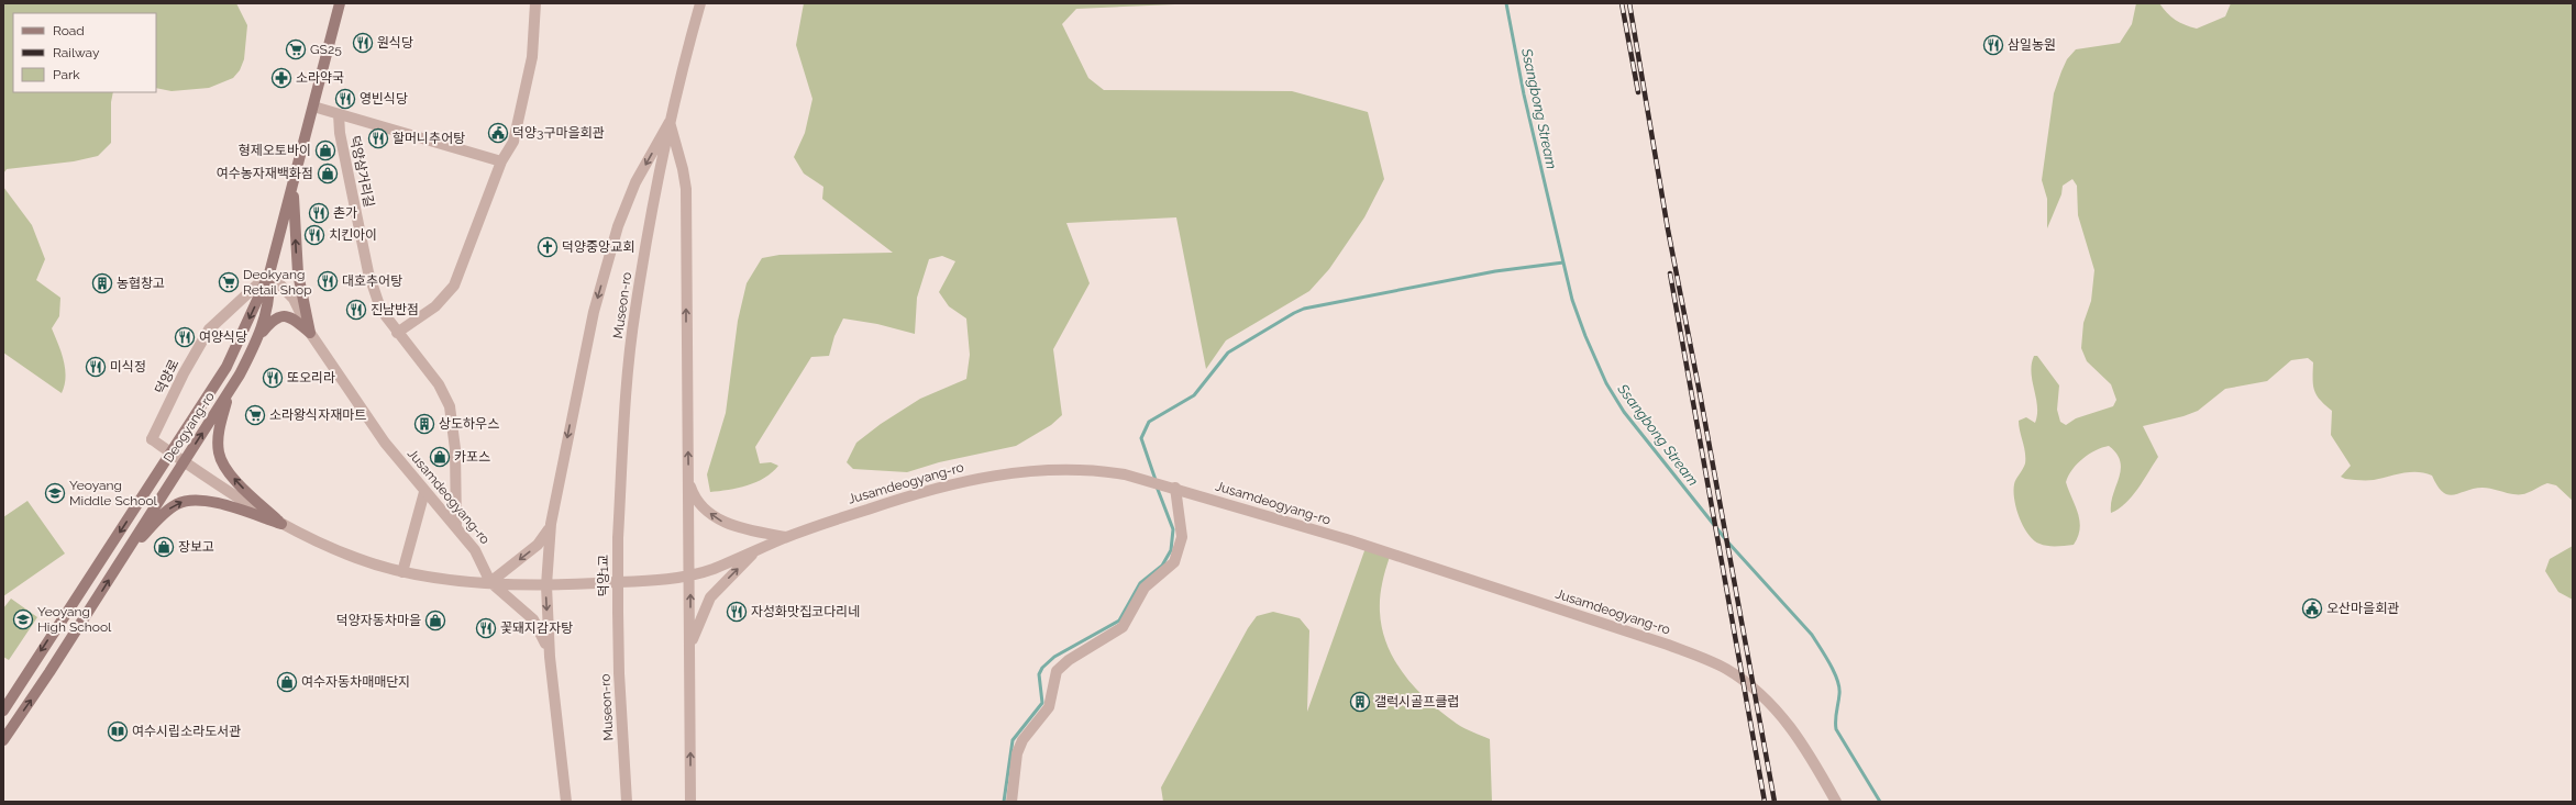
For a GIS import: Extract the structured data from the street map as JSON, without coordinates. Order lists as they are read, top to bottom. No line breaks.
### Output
{"streets":{"main road":["Deogyang-ro"],"street":["덕양삼거리길","Museon-ro","덕양로","Jusamdeogyang-ro","덕양1교"]},"crossings":[["덕양삼거리길","Deogyang-ro"],["덕양삼거리길","Jusamdeogyang-ro"],["Museon-ro","덕양1교"],["덕양로","Deogyang-ro"],["덕양로","Jusamdeogyang-ro"],["Deogyang-ro","Jusamdeogyang-ro"]],"water":["Ssangbong Stream"],"places":{"restaurant":["원식당","삼일농원","영빈식당","할머니추어탕","촌가","치킨아이","대호추어탕","진남반점","여양식당","미식정","또오리라","자성화맛집코다리네","꽃돼지감자탕"],"supermarket":["GS25","Deokyang Retail Shop","소라왕식자재마트"],"pharmacy":["소라약국"],"public building":["덕양3구마을회관","오산마을회관"],"shop":["형제오토바이","여수농자재백화점","카포스","장보고","덕양자동차마을","여수자동차매매단지"],"church":["덕양중앙교회"],"building":["농협창고","상도하우스","갤럭시골프클럽"],"school or university":["Yeoyang Middle School","Yeoyang High School"],"library":["여수시립소라도서관"]},"legend":["Road","Railway","Park"]}
